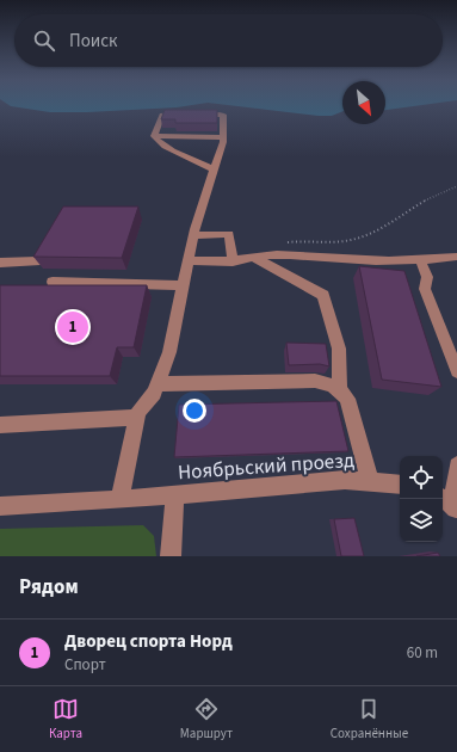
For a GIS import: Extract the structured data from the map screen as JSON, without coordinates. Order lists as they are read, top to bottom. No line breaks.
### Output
{"streets":{"street":["Ноябрьский проезд"]},"north":"bottom right","page":{"search":"Поиск","pins":"1","heading":"Рядом","list":[{"mark":"1","name":"Дворец спорта Норд","note":"Спорт","value":"60 m"}],"nav":["Карта","Маршрут","Сохранённые"]}}
